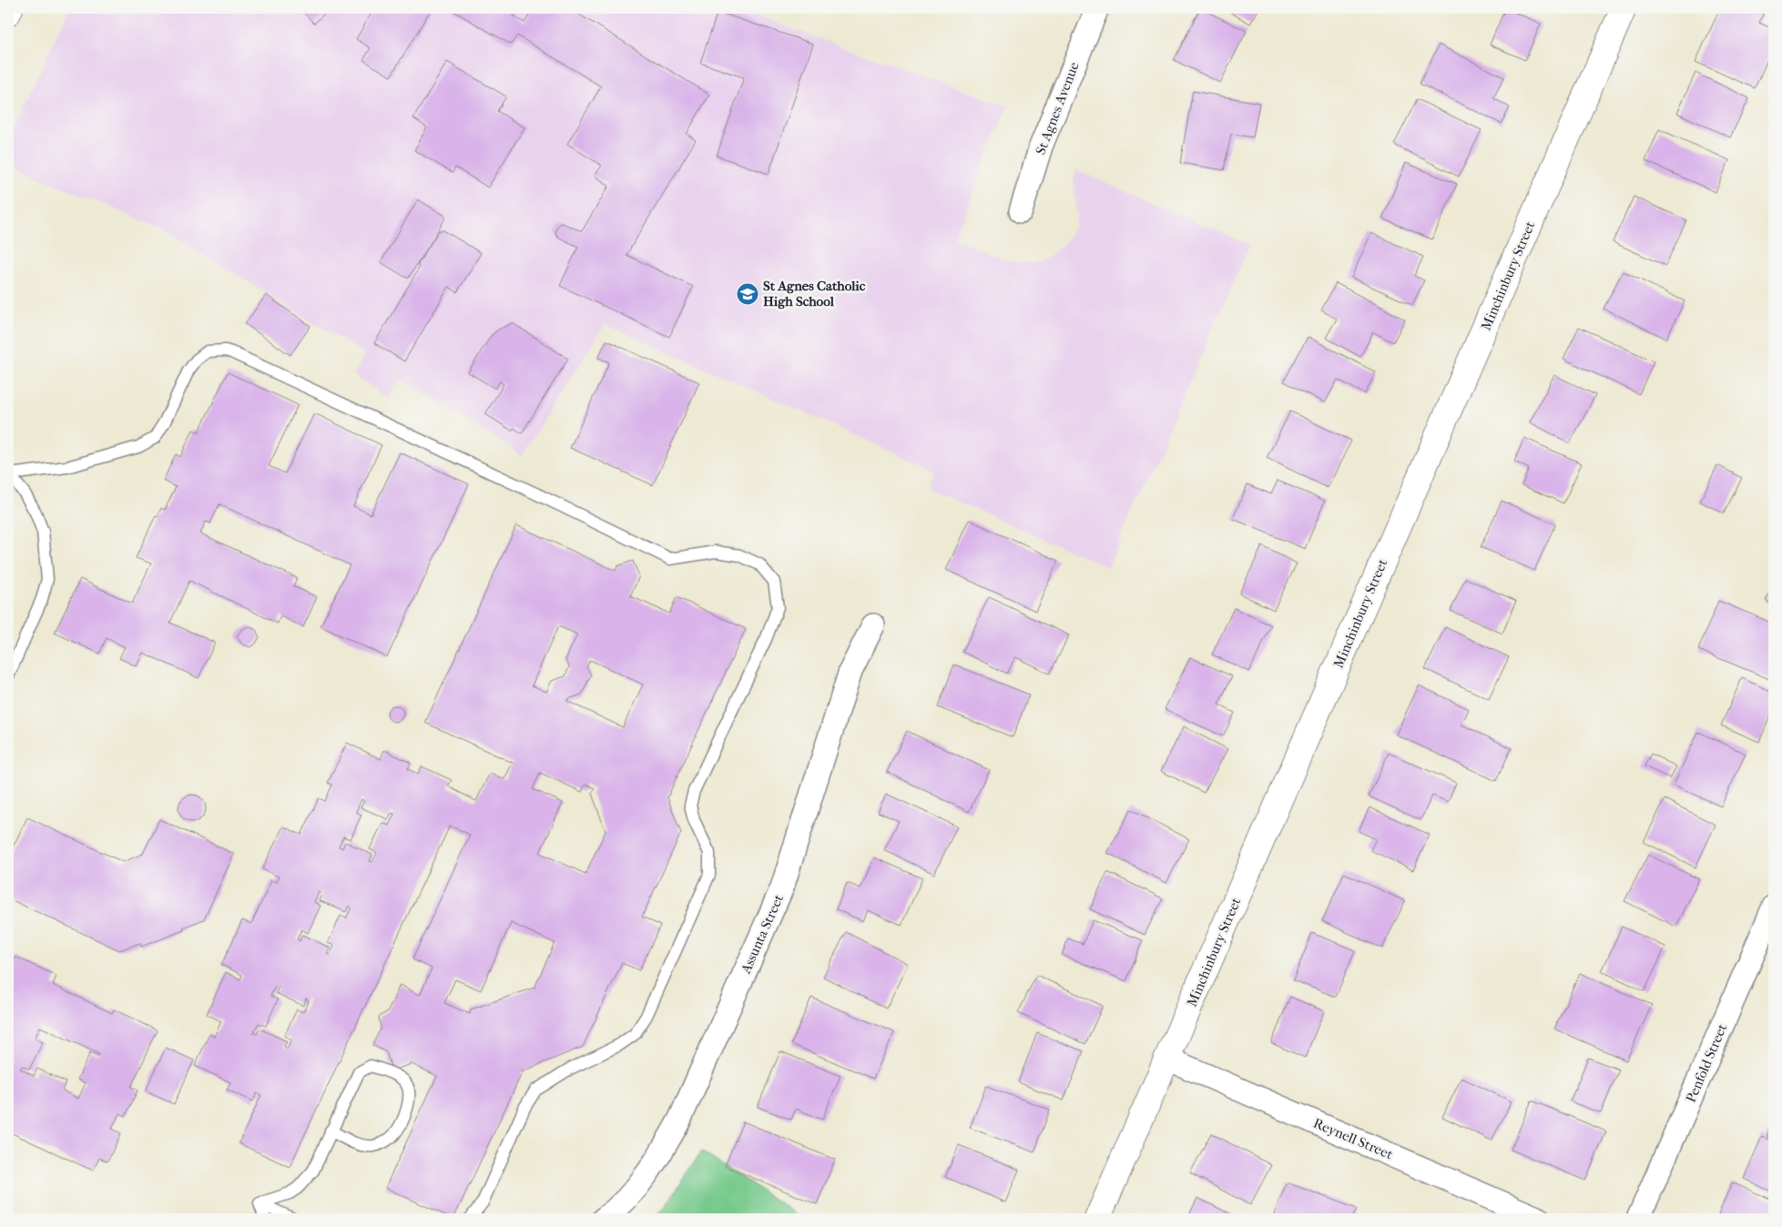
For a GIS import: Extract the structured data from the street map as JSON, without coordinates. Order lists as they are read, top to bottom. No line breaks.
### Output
{"streets":{"street":["St Agnes Avenue","Minchinbury Street","Assunta Street","Penfold Street","Reynell Street"]},"crossings":[["Minchinbury Street","Reynell Street"]],"places":{"school or university":["St Agnes Catholic High School"]}}
